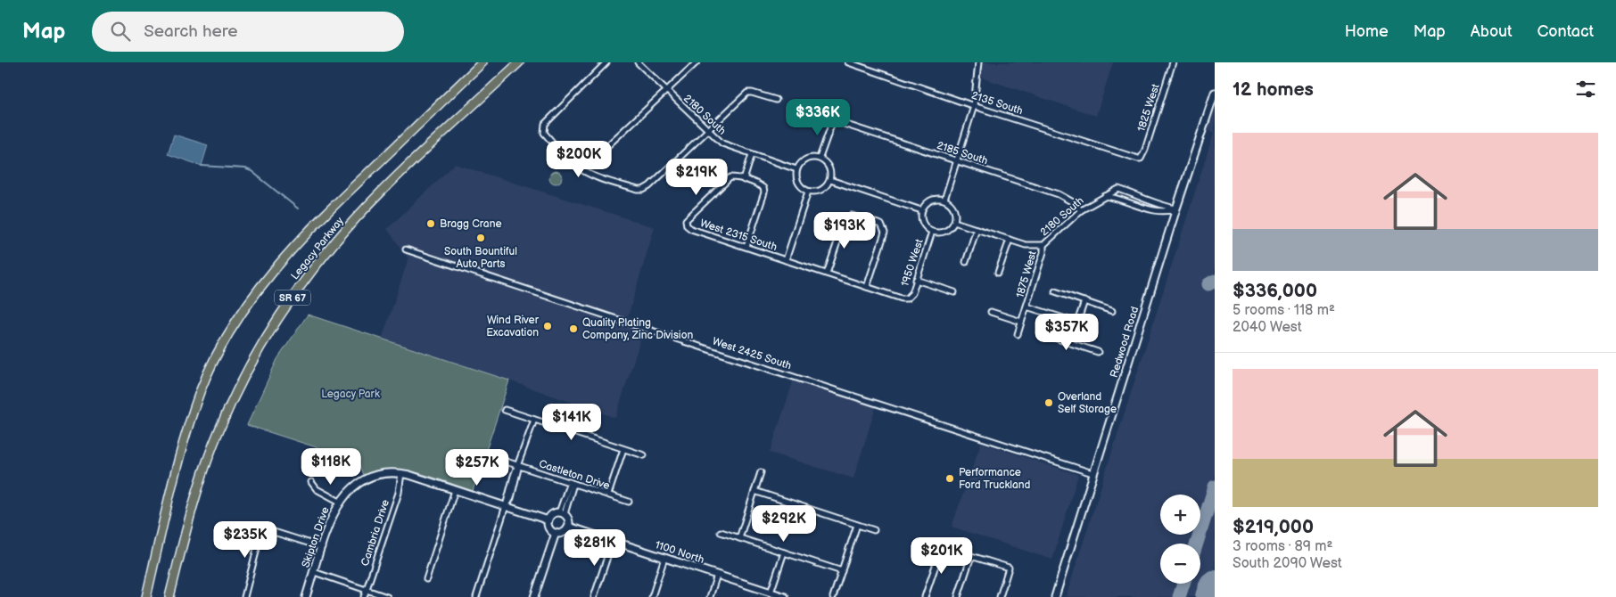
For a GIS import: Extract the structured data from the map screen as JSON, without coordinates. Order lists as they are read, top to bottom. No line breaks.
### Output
{"streets":{"highway":["Legacy Parkway","SR 67"],"street":["2135 South","1825 West","2180 South","2185 South","West 2315 South","1950 West","1875 West","Redwood Road","West 2425 South","Castleton Drive","Cambria Drive","Skipton Drive","1100 North"]},"crossings":[["2135 South","1825 West"],["2180 South","2185 South"],["2180 South","1950 West"],["2180 South","1875 West"],["2180 South","Redwood Road"],["West 2315 South","1950 West"],["Redwood Road","West 2425 South"],["Cambria Drive","Skipton Drive"]],"parks":["Legacy Park"],"places":["Bragg Crane","South Bountiful Auto Parts","Wind River Excavation","Quality Plating Company, Zinc Division","Overland Self Storage","Performance Ford Truckland"],"page":{"header":"Map","search":"Search here","nav":["Home","Map","About","Contact"],"heading":"12 homes","price":["$336K","$200K","$219K","$193K","$357K","$141K","$118K","$257K","$292K","$235K","$281K","$201K"],"list":[{"name":"$336,000","note":"5 rooms · 118 m² · 2040 West"},{"name":"$219,000","note":"3 rooms · 89 m² · South 2090 West"}],"map_buttons":["+","−"]}}
